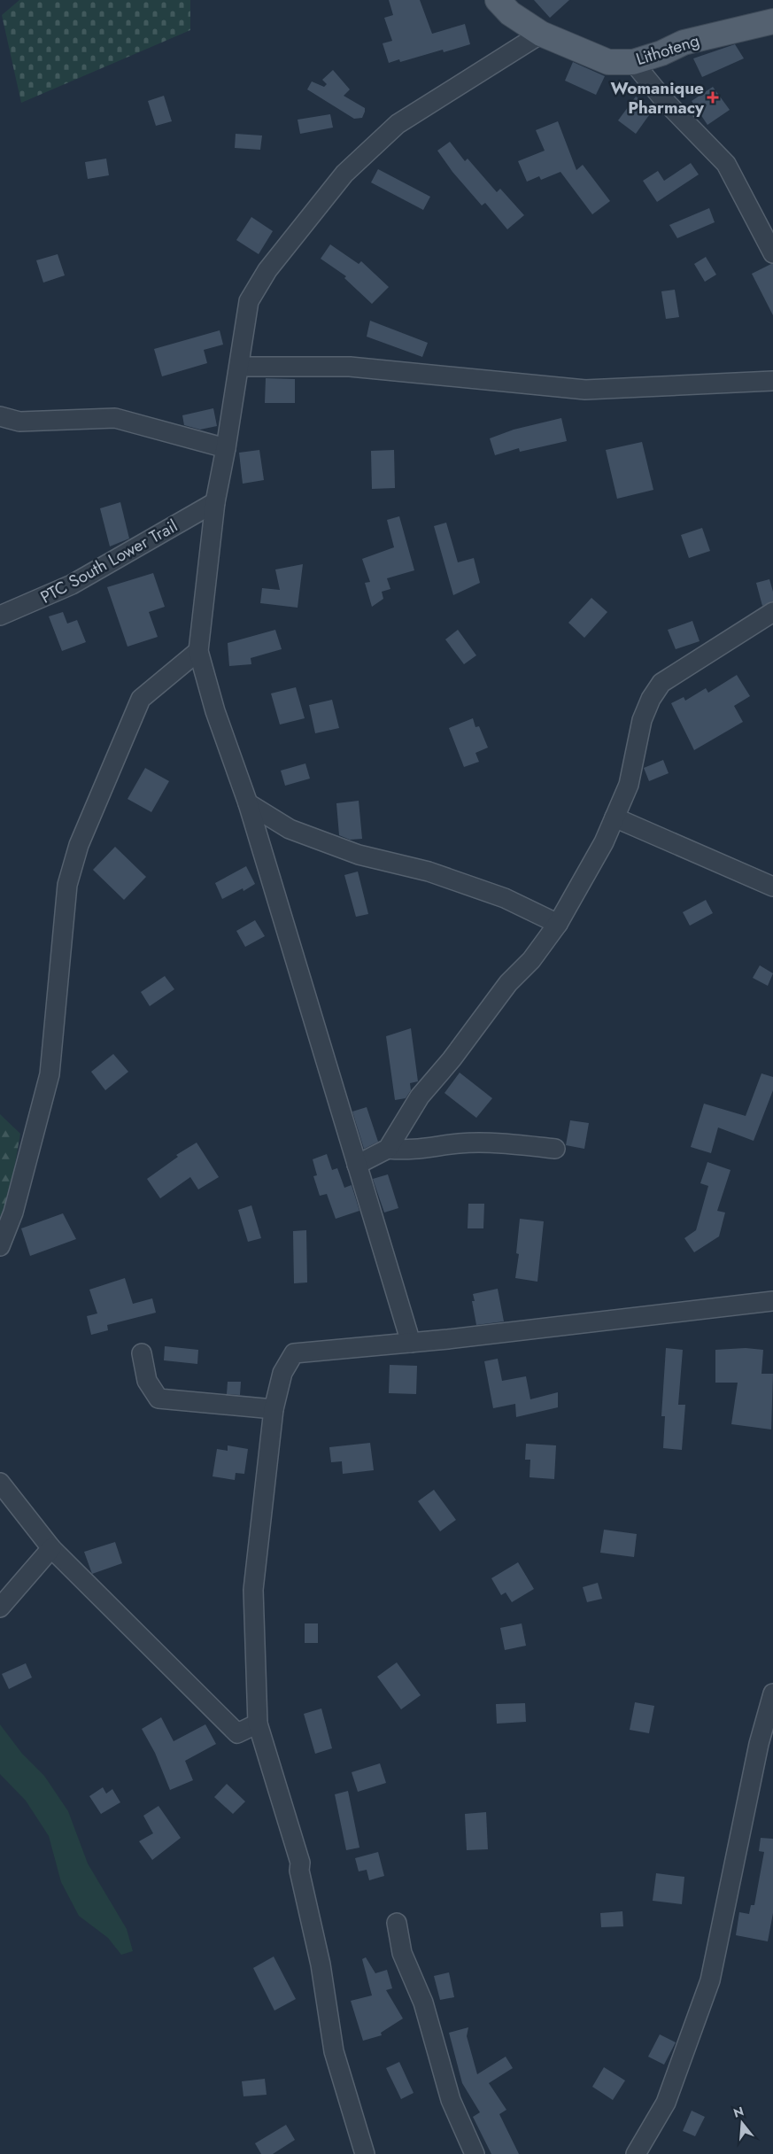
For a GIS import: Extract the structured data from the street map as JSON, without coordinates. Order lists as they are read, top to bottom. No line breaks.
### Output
{"streets":{"main road":["Lithoteng"],"street":["PTC South Lower Trail"]},"places":{"health":["Womanique Pharmacy"]},"north":"top"}
